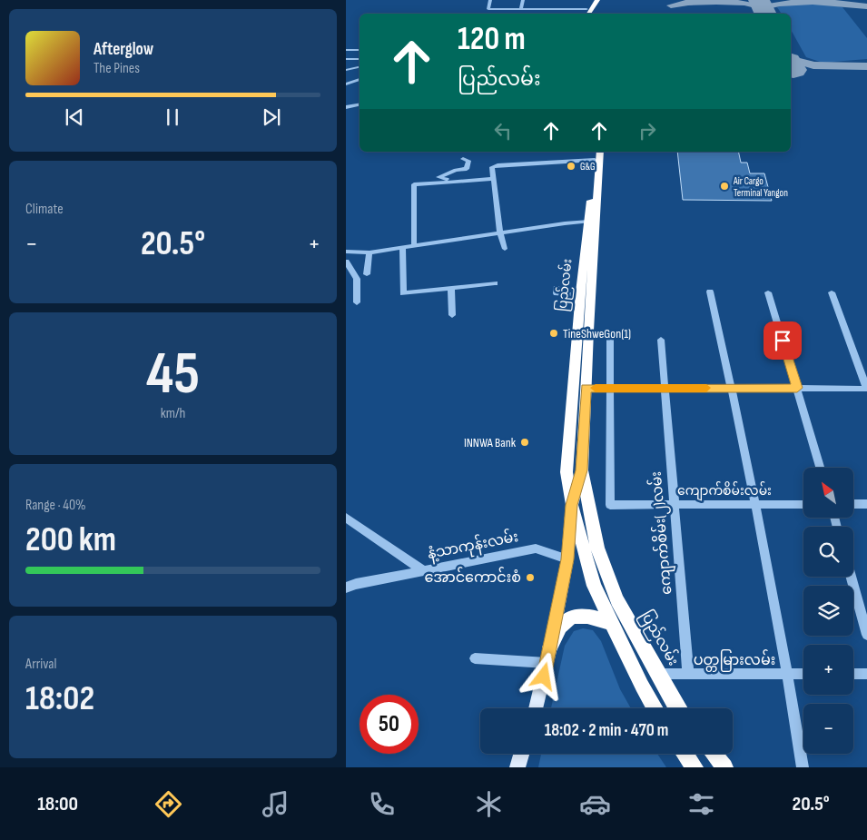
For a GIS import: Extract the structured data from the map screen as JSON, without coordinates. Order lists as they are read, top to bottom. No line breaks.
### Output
{"streets":{"highway":["ပြည်လမ်း"],"street":["ကျောက်စိမ်းလမ်း","ကျောက်စိမ်း(၂)လမ်း","နံ့သာကုန်းလမ်း","ပတ္တမြားလမ်း"]},"crossings":[["ပြည်လမ်း","ပတ္တမြားလမ်း"],["ကျောက်စိမ်းလမ်း","ကျောက်စိမ်း(၂)လမ်း"],["ကျောက်စိမ်း(၂)လမ်း","ပတ္တမြားလမ်း"]],"places":["G&G","Air Cargo Terminal Yangon","TineShweGon(1)","INNWA Bank","အောင်ကောင်းစံ"],"north":"top left","page":{"turn":["120 m","ပြည်လမ်း"],"song":["Afterglow","The Pines"],"tile":["Climate",["45","km/h"],["Range · 40%","200 km"],["Arrival","18:02"]],"heat":["−","20.5°","+"],"map_buttons":["+","−"],"limit":"50","trip":"18:02 · 2 min · 470 m","tabs":["18:00","20.5°"]}}
